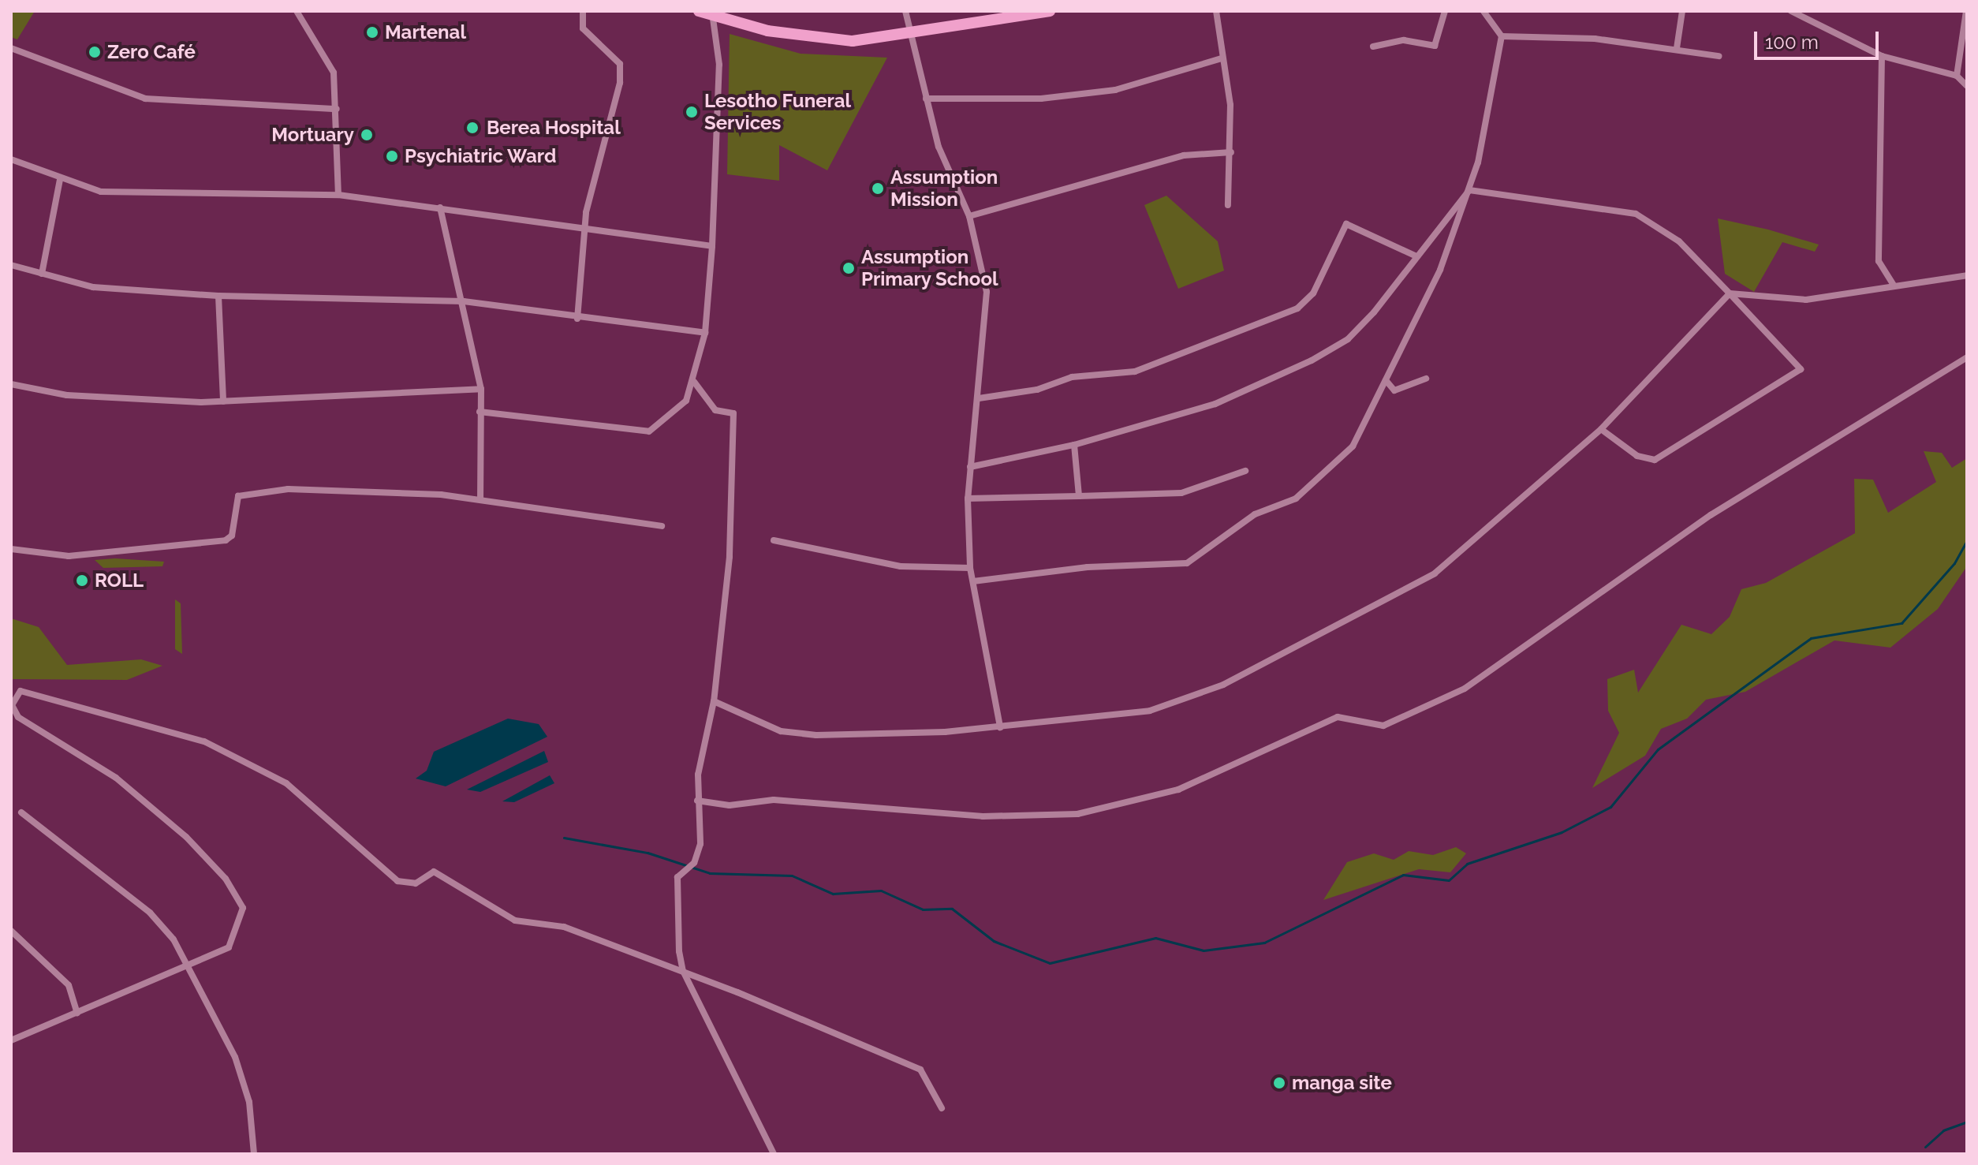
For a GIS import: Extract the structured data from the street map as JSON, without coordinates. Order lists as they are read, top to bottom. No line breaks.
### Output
{"places":["Martenal","Zero Café","Lesotho Funeral Services","Berea Hospital","Mortuary","Psychiatric Ward","Assumption Mission","Assumption Primary School","ROLL","manga site"],"scale_bar":"100 m"}
